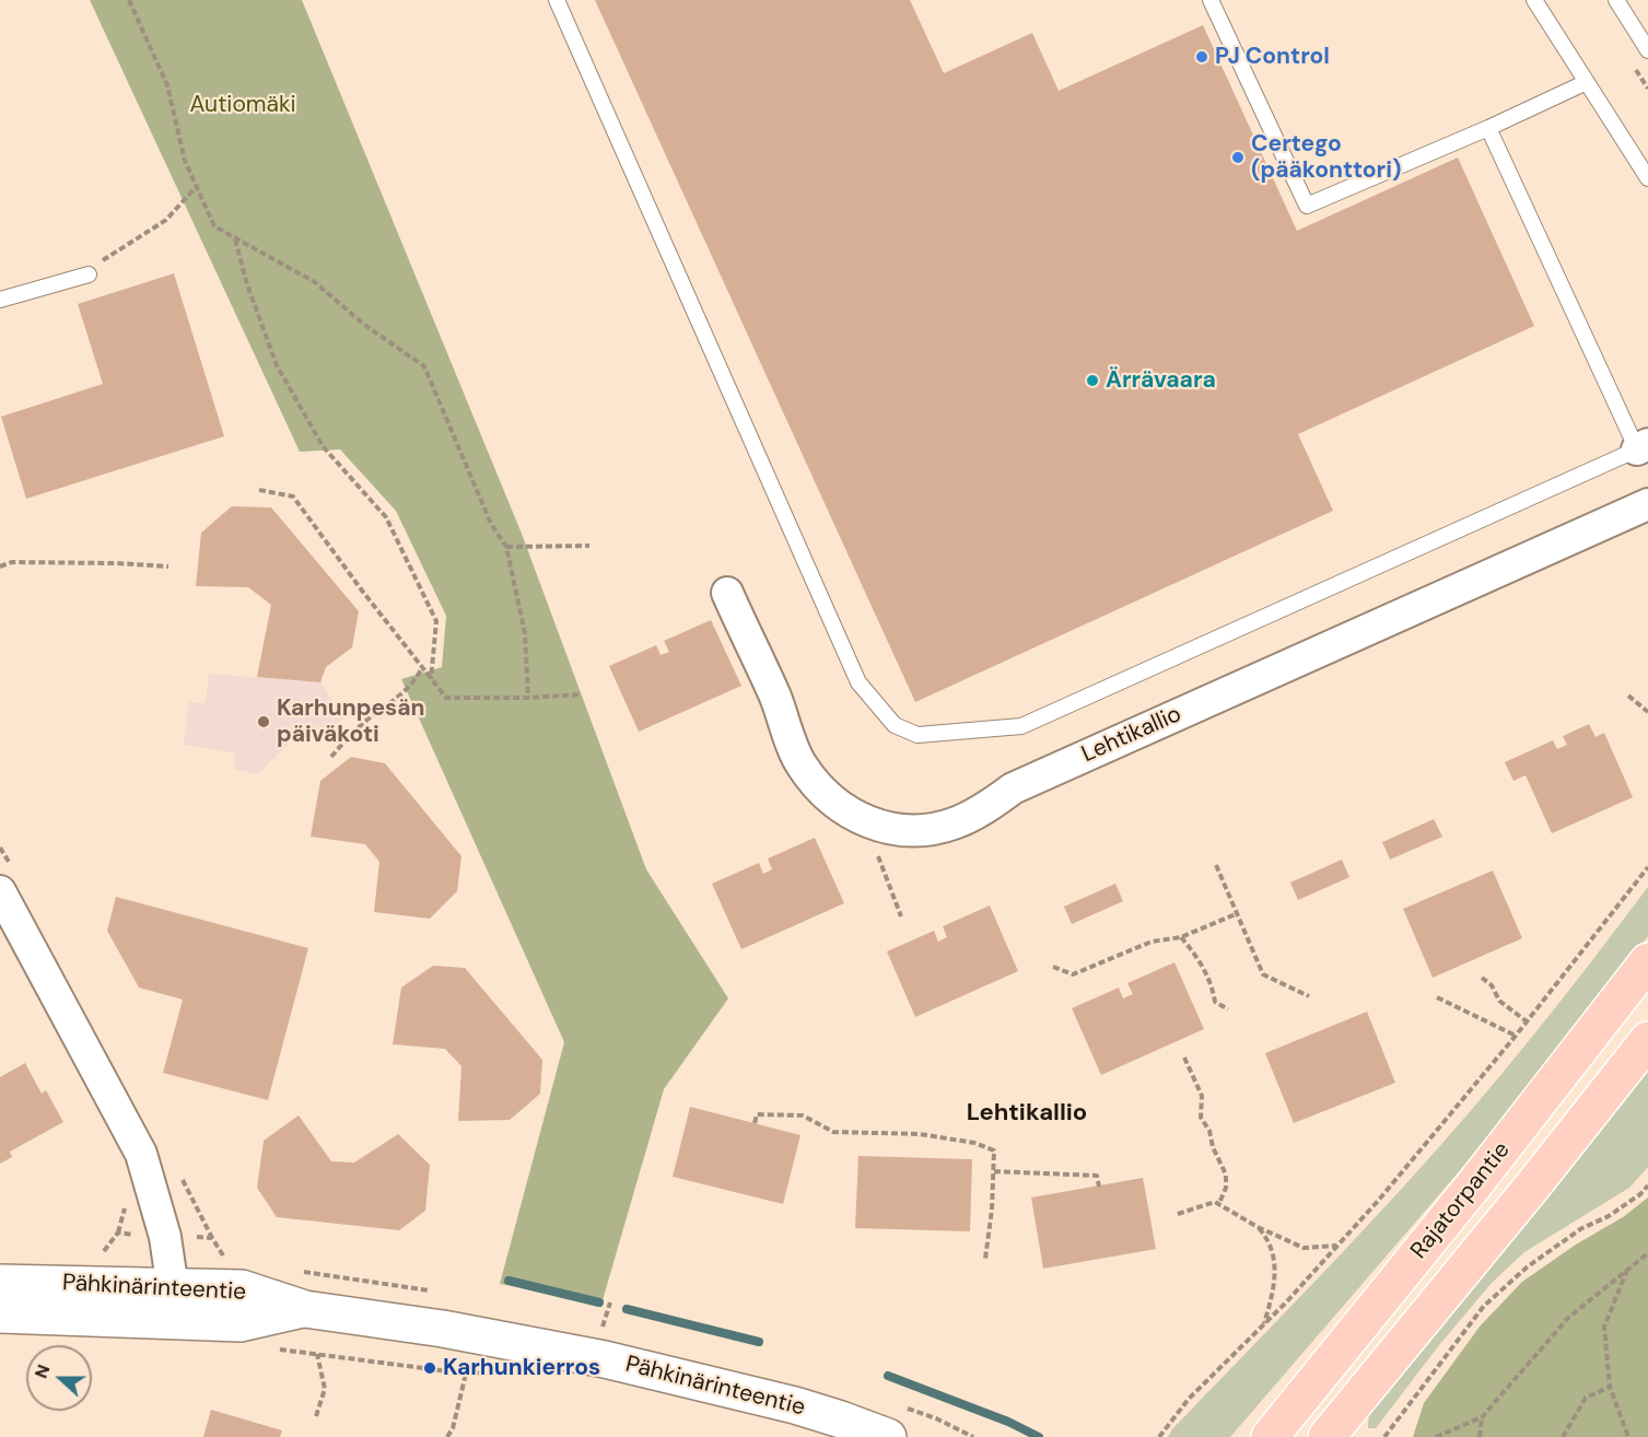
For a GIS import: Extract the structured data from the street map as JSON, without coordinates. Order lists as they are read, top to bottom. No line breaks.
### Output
{"streets":{"main road":["Rajatorpantie"],"street":["Lehtikallio","Pähkinärinteentie"]},"districts":["Lehtikallio"],"parks":["Autiomäki"],"places":["PJ Control","Certego (pääkonttori)","Ärrävaara","Karhunpesän päiväkoti","Karhunkierros"],"north":"left"}
